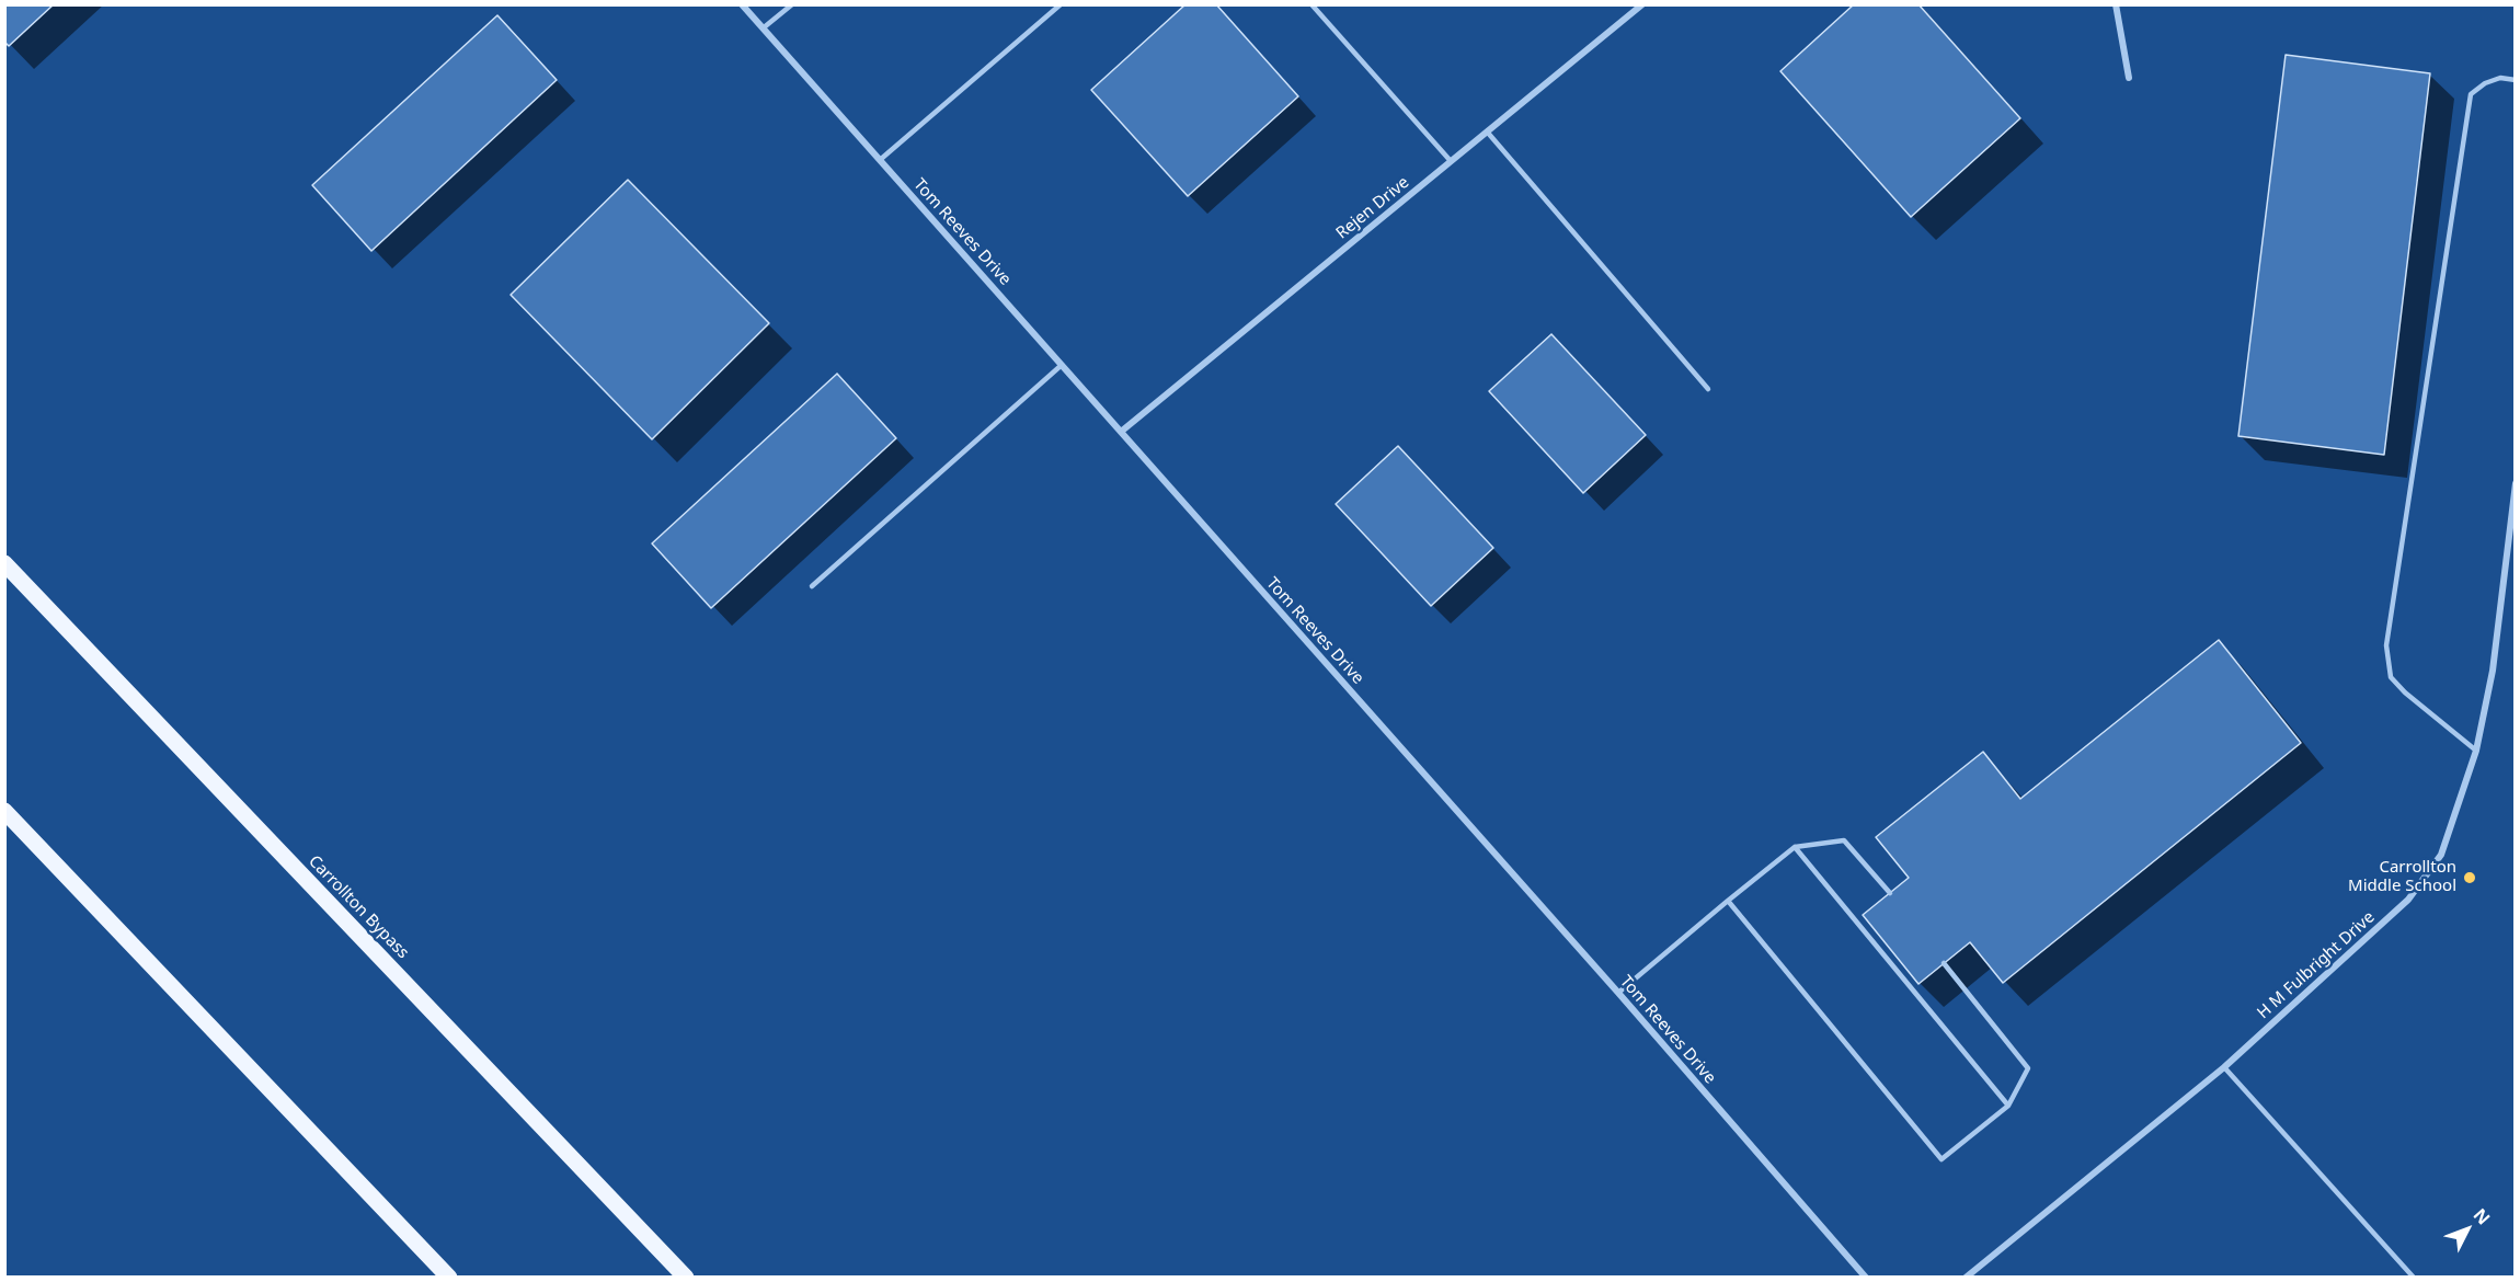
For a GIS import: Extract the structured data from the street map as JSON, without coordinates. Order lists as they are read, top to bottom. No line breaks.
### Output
{"streets":{"main road":["Carrollton Bypass"],"street":["Rejen Drive","Tom Reeves Drive","H M Fulbright Drive"]},"crossings":[["Rejen Drive","Tom Reeves Drive"]],"places":["Carrollton Middle School"],"north":"top right"}
